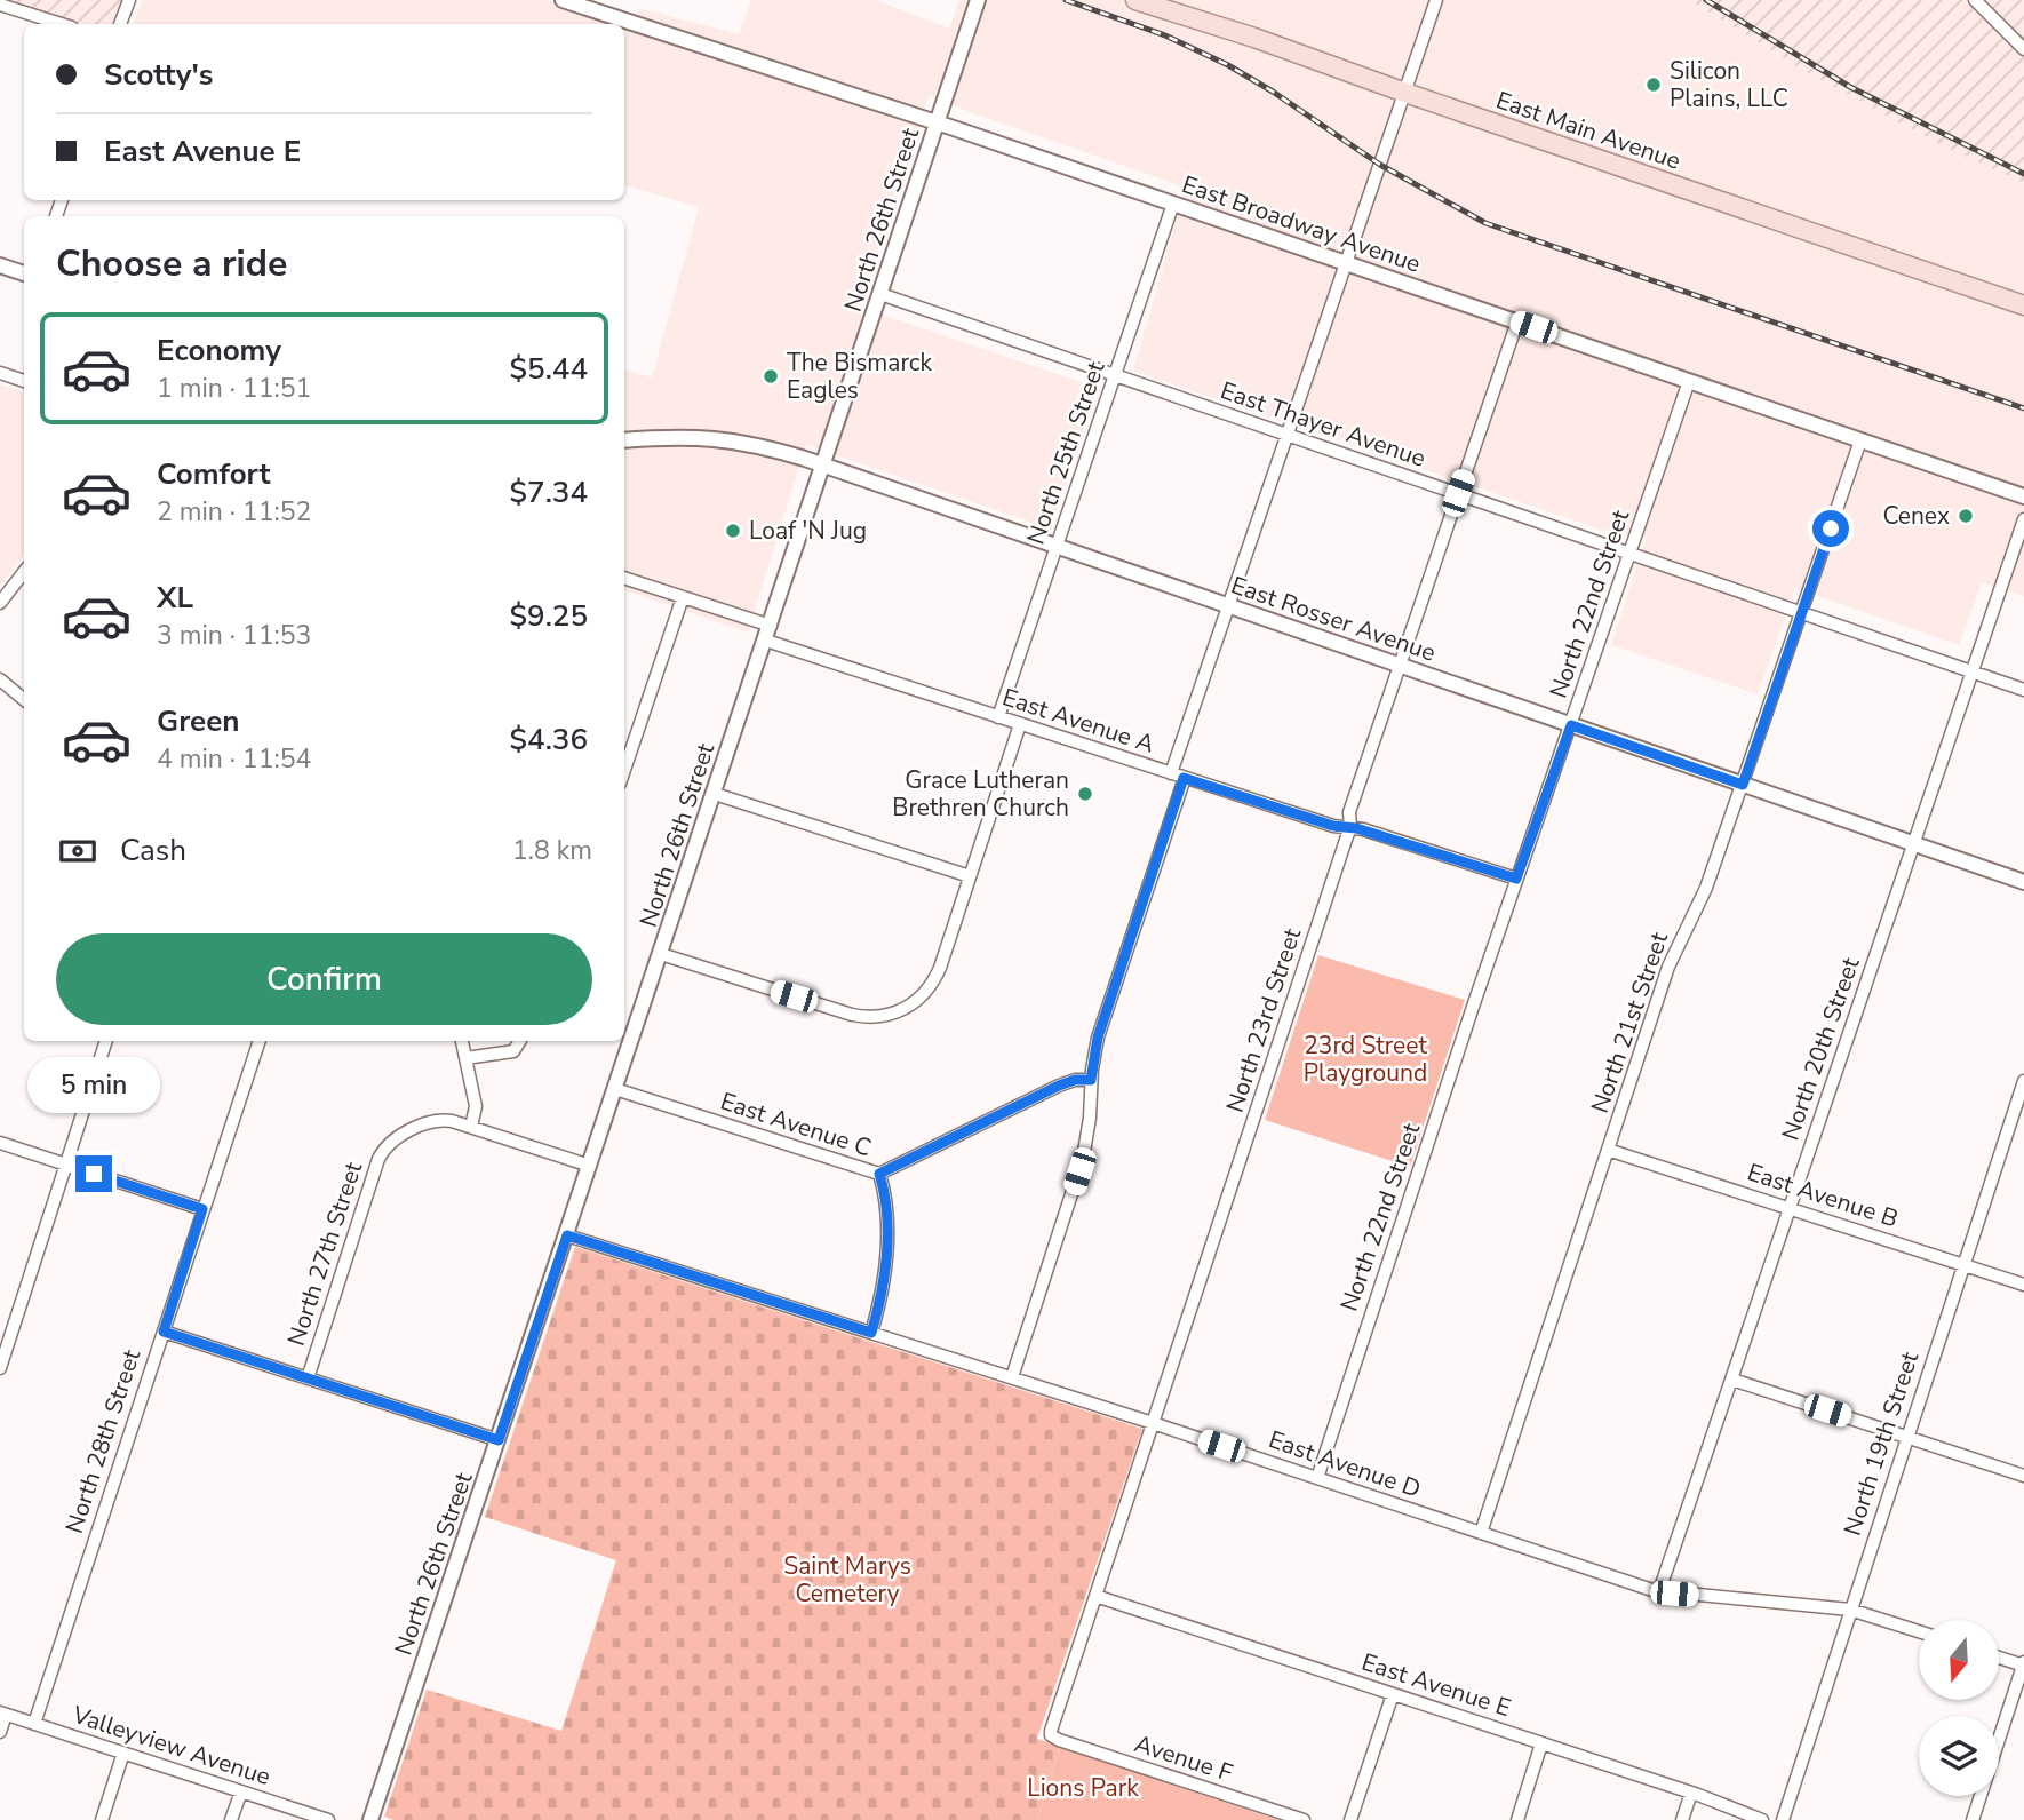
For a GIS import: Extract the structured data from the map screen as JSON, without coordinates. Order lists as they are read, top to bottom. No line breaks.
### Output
{"streets":{"main road":["East Main Avenue"],"street":["North 26th Street","East Broadway Avenue","East Thayer Avenue","North 25th Street","North 22nd Street","East Rosser Avenue","East Avenue A","North 23rd Street","North 21st Street","North 20th Street","East Avenue C","East Avenue B","North 27th Street","North 28th Street","North 19th Street","East Avenue D","East Avenue E","Valleyview Avenue","Avenue F"]},"crossings":[["North 26th Street","East Broadway Avenue"],["North 26th Street","East Thayer Avenue"],["North 26th Street","East Rosser Avenue"],["North 26th Street","East Avenue A"],["North 26th Street","East Avenue C"],["North 26th Street","East Avenue D"],["East Broadway Avenue","North 25th Street"],["East Broadway Avenue","North 22nd Street"],["East Broadway Avenue","North 23rd Street"],["East Broadway Avenue","North 21st Street"],["East Thayer Avenue","North 25th Street"],["East Thayer Avenue","North 22nd Street"],["East Thayer Avenue","North 23rd Street"],["East Thayer Avenue","North 21st Street"],["East Thayer Avenue","North 20th Street"],["North 25th Street","East Rosser Avenue"],["North 25th Street","East Avenue A"],["North 22nd Street","East Rosser Avenue"],["North 22nd Street","East Avenue A"],["North 22nd Street","East Avenue D"],["East Rosser Avenue","North 23rd Street"],["East Rosser Avenue","North 21st Street"],["East Rosser Avenue","North 20th Street"],["East Avenue A","North 23rd Street"],["North 23rd Street","East Avenue D"],["North 23rd Street","East Avenue E"],["North 23rd Street","Avenue F"],["North 21st Street","East Avenue B"],["North 21st Street","East Avenue D"],["North 20th Street","East Avenue B"],["North 20th Street","East Avenue D"],["East Avenue B","North 19th Street"],["North 28th Street","Valleyview Avenue"],["North 19th Street","East Avenue D"]],"parks":["23rd Street Playground","Saint Marys Cemetery","Lions Park"],"places":["Silicon Plains, LLC","The Bismarck Eagles","Cenex","Loaf 'N Jug","Grace Lutheran Brethren Church"],"north":"bottom","page":{"banner":["Scotty's","East Avenue E"],"heading":"Choose a ride","list":[{"name":"Economy","note":"1 min · 11:51","value":"$5.44"},{"name":"Comfort","note":"2 min · 11:52","value":"$7.34"},{"name":"XL","note":"3 min · 11:53","value":"$9.25"},{"name":"Green","note":"4 min · 11:54","value":"$4.36"}],"pay":["Cash","1.8 km"],"buttons":"Confirm","bubble":"5 min"}}
